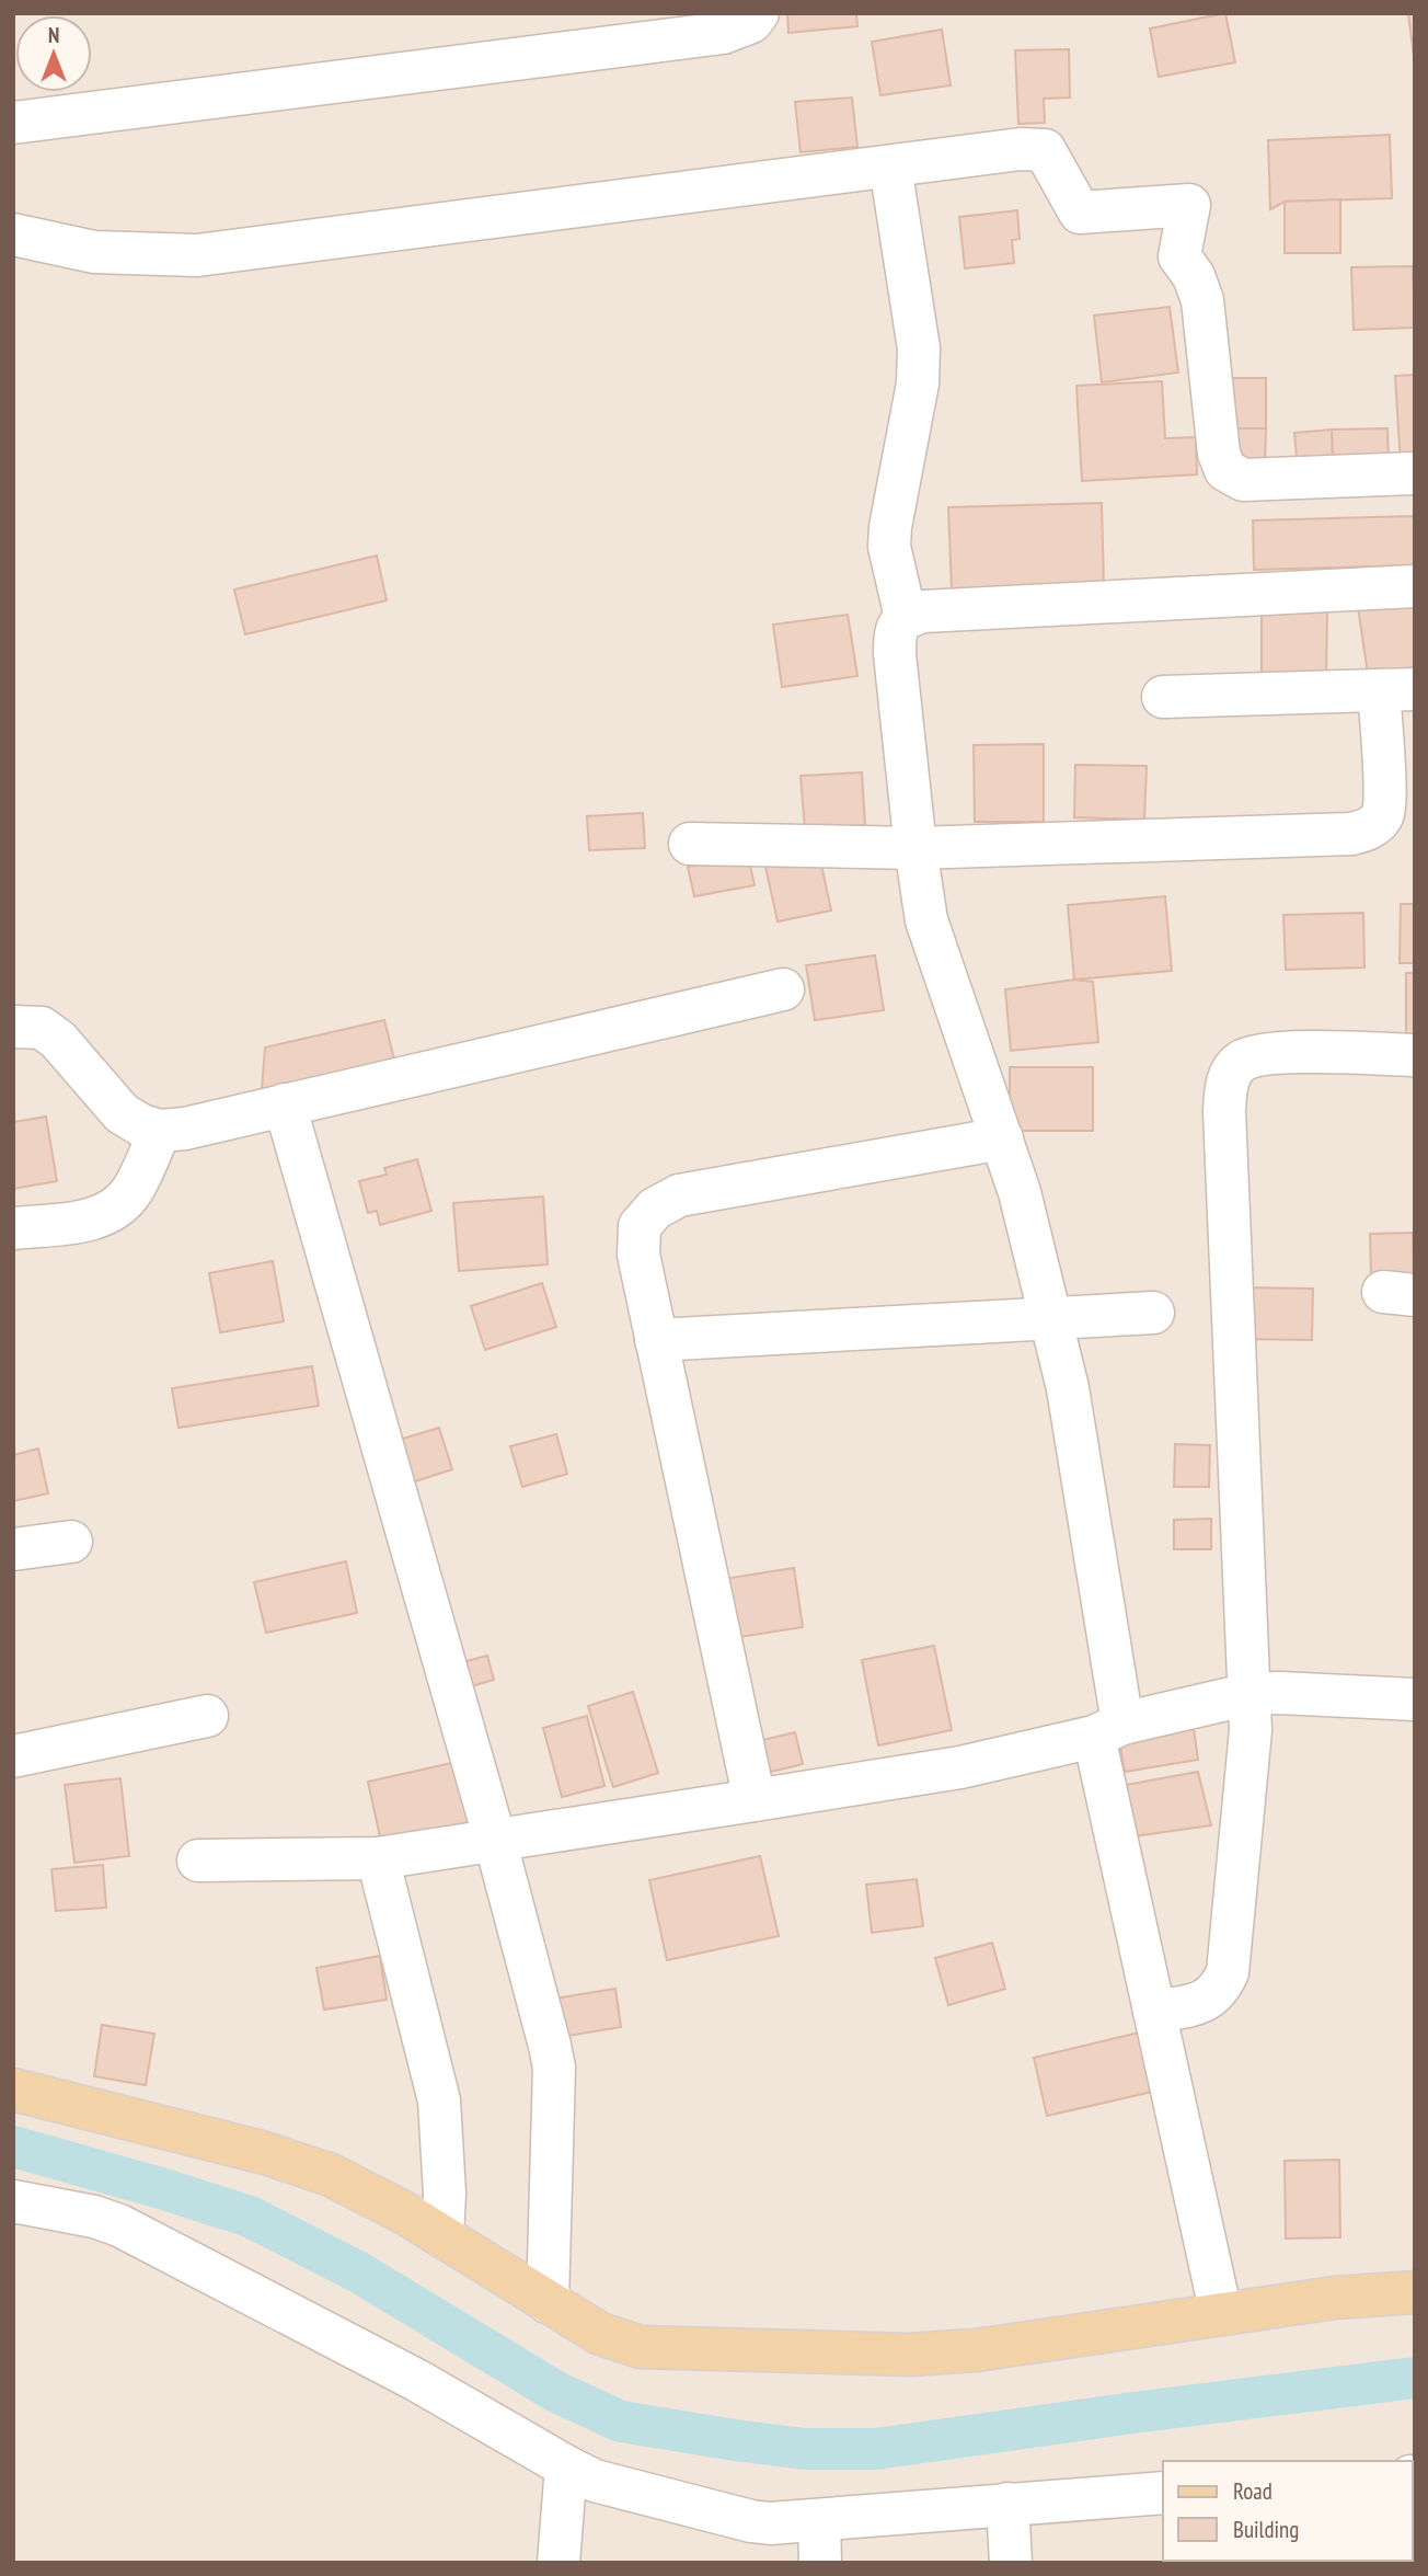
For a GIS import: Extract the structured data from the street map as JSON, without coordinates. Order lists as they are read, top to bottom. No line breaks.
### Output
{"legend":["Road","Building"],"north":"top"}
